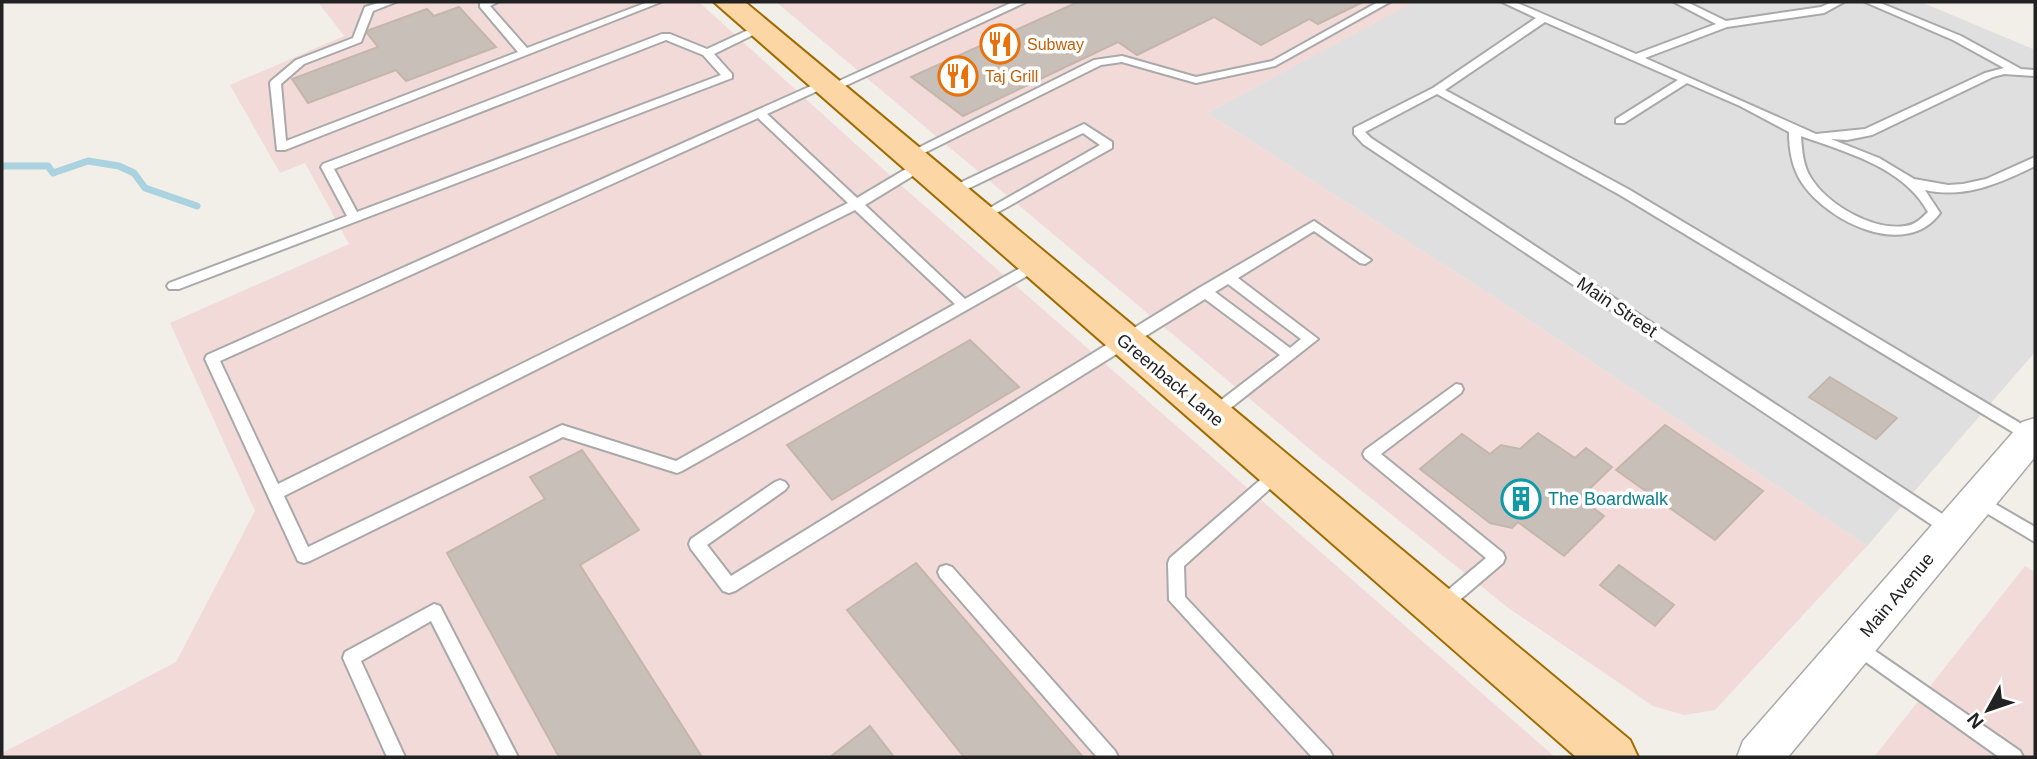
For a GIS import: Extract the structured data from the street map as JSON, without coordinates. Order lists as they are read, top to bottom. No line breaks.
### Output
{"streets":{"main road":["Greenback Lane"],"street":["Main Avenue"],"lane":["Main Street"]},"crossings":[["Main Street","Main Avenue"]],"places":{"restaurant":["Subway","Taj Grill"],"building":["The Boardwalk"]},"north":"bottom left"}
